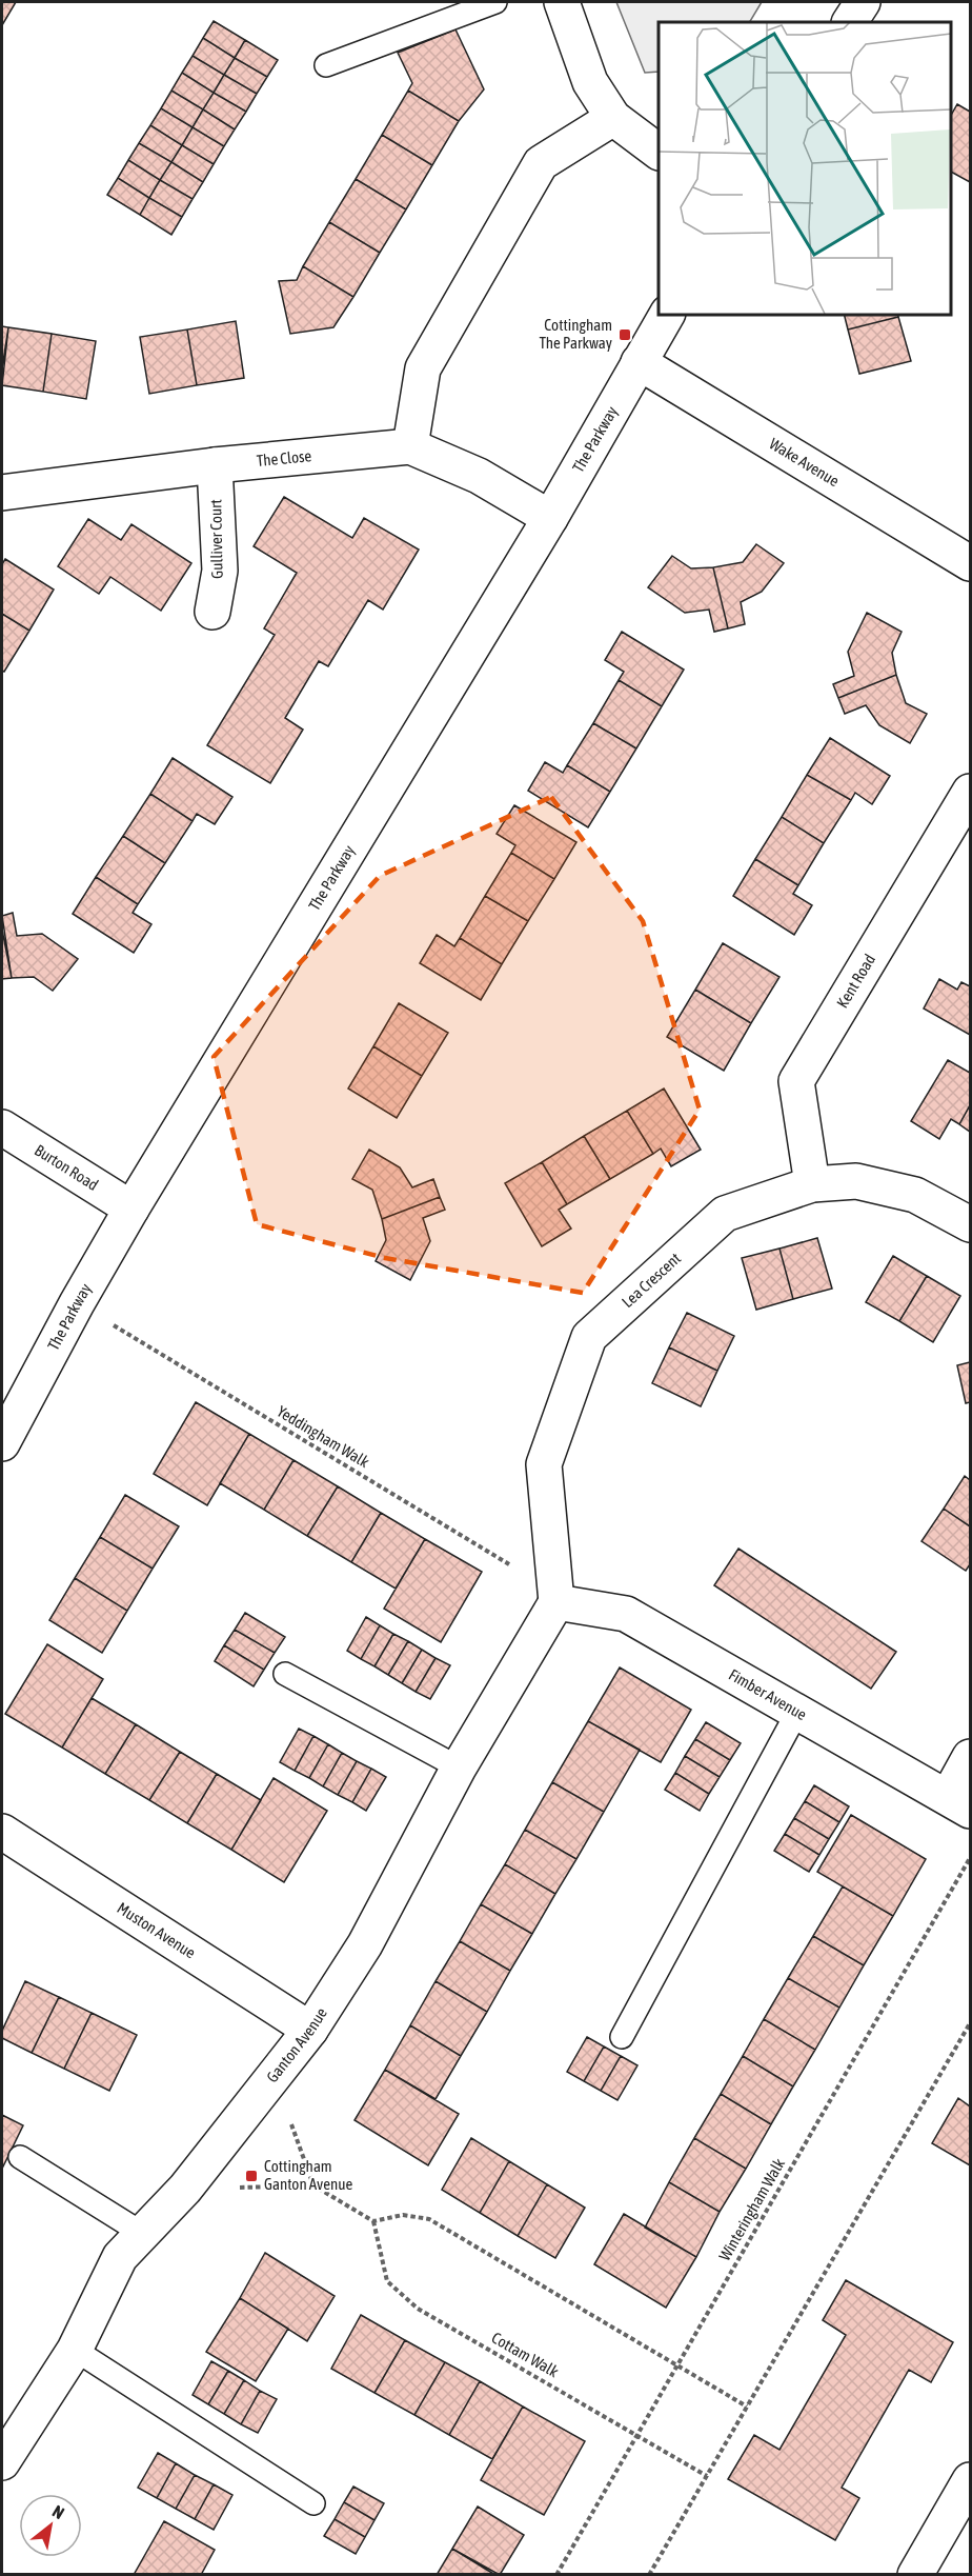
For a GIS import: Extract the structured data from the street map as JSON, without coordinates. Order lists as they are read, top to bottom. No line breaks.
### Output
{"streets":{"street":["The Parkway","The Close","Wake Avenue","Gulliver Court","Kent Road","Burton Road","Lea Crescent","Fimber Avenue","Muston Avenue","Ganton Avenue"],"path":["Yeddingham Walk","Winteringham Walk","Cottam Walk"]},"crossings":[["The Parkway","The Close"],["The Parkway","Wake Avenue"],["The Parkway","Burton Road"],["The Parkway","Yeddingham Walk"],["The Close","Gulliver Court"],["Kent Road","Lea Crescent"],["Lea Crescent","Yeddingham Walk"],["Lea Crescent","Fimber Avenue"],["Lea Crescent","Ganton Avenue"],["Yeddingham Walk","Fimber Avenue"],["Yeddingham Walk","Ganton Avenue"],["Fimber Avenue","Ganton Avenue"],["Muston Avenue","Ganton Avenue"],["Winteringham Walk","Cottam Walk"]],"places":{"transit":["Cottingham The Parkway","Cottingham Ganton Avenue"]},"north":"top right"}
